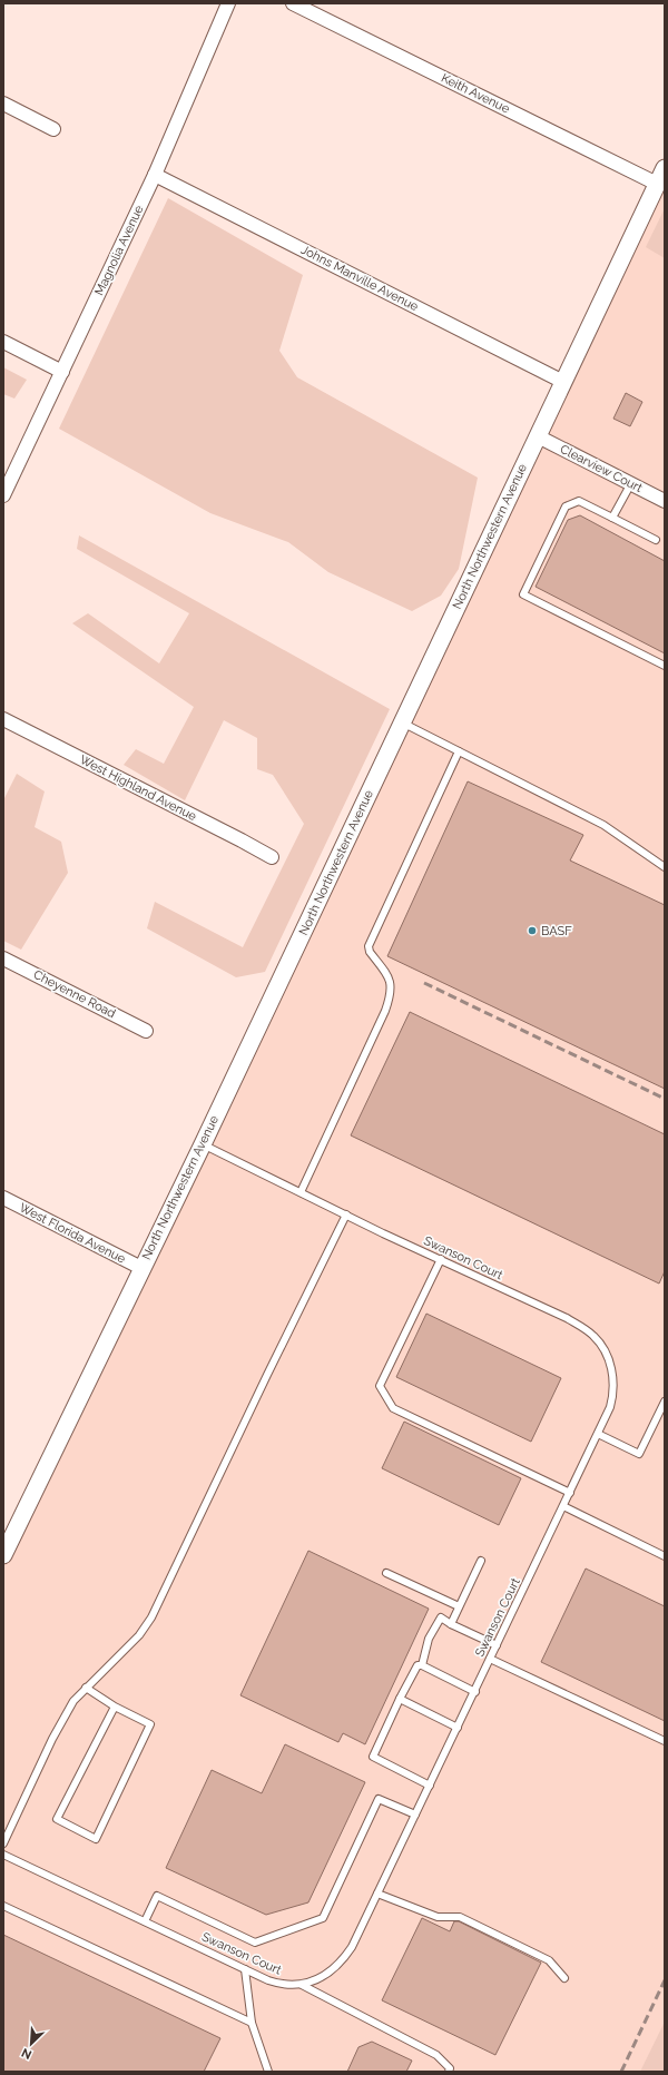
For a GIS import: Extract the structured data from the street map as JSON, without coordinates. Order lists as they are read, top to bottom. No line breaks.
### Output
{"streets":{"street":["Keith Avenue","Magnolia Avenue","Johns Manville Avenue","Clearview Court","North Northwestern Avenue","West Highland Avenue","Cheyenne Road","West Florida Avenue"],"lane":["Swanson Court"]},"crossings":[["Keith Avenue","North Northwestern Avenue"],["Magnolia Avenue","Johns Manville Avenue"],["Johns Manville Avenue","North Northwestern Avenue"],["Clearview Court","North Northwestern Avenue"],["North Northwestern Avenue","West Florida Avenue"],["North Northwestern Avenue","Swanson Court"]],"places":["BASF"],"north":"bottom left"}
